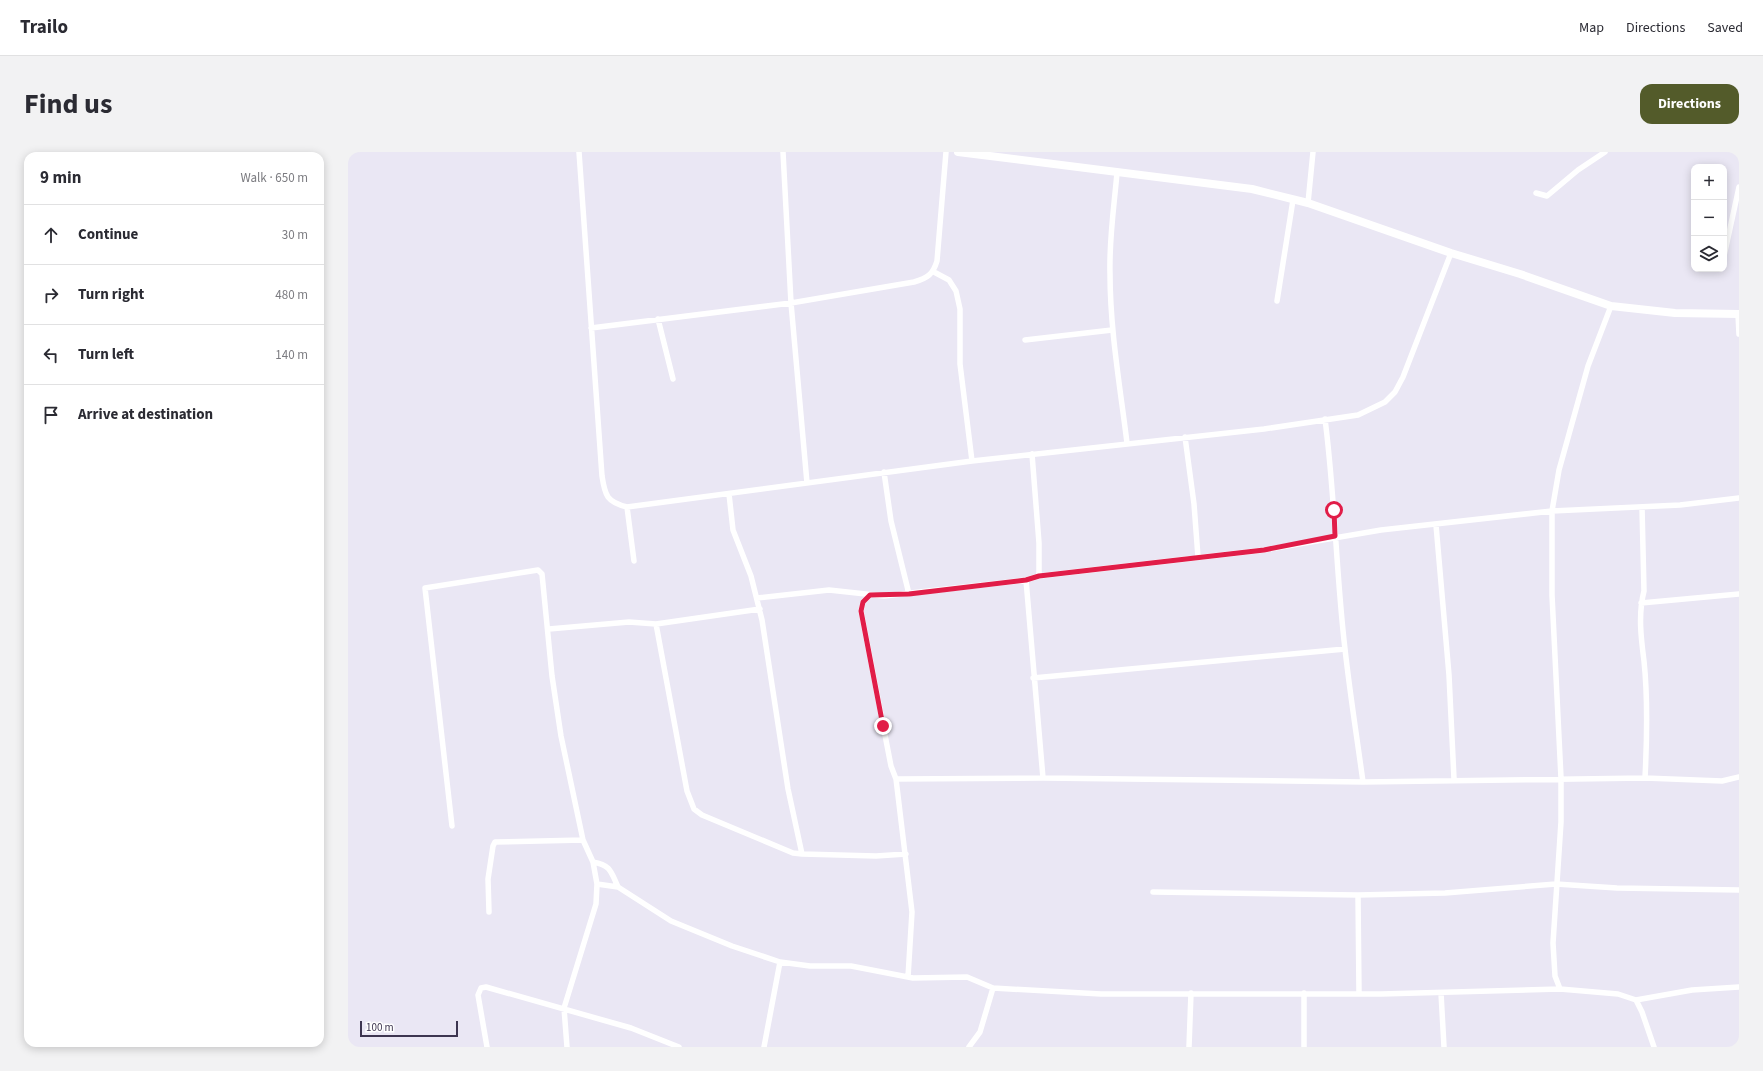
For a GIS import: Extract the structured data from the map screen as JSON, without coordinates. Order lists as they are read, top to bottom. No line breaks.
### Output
{"scale_bar":"100 m","page":{"header":"Trailo","nav":["Map","Directions","Saved"],"title":"Find us","buttons":"Directions","heading":["9 min","Walk · 650 m"],"map_buttons":["+","−"],"list":[["Continue","30 m"],["Turn right","480 m"],["Turn left","140 m"],"Arrive at destination"],"scale":"100 m"}}
